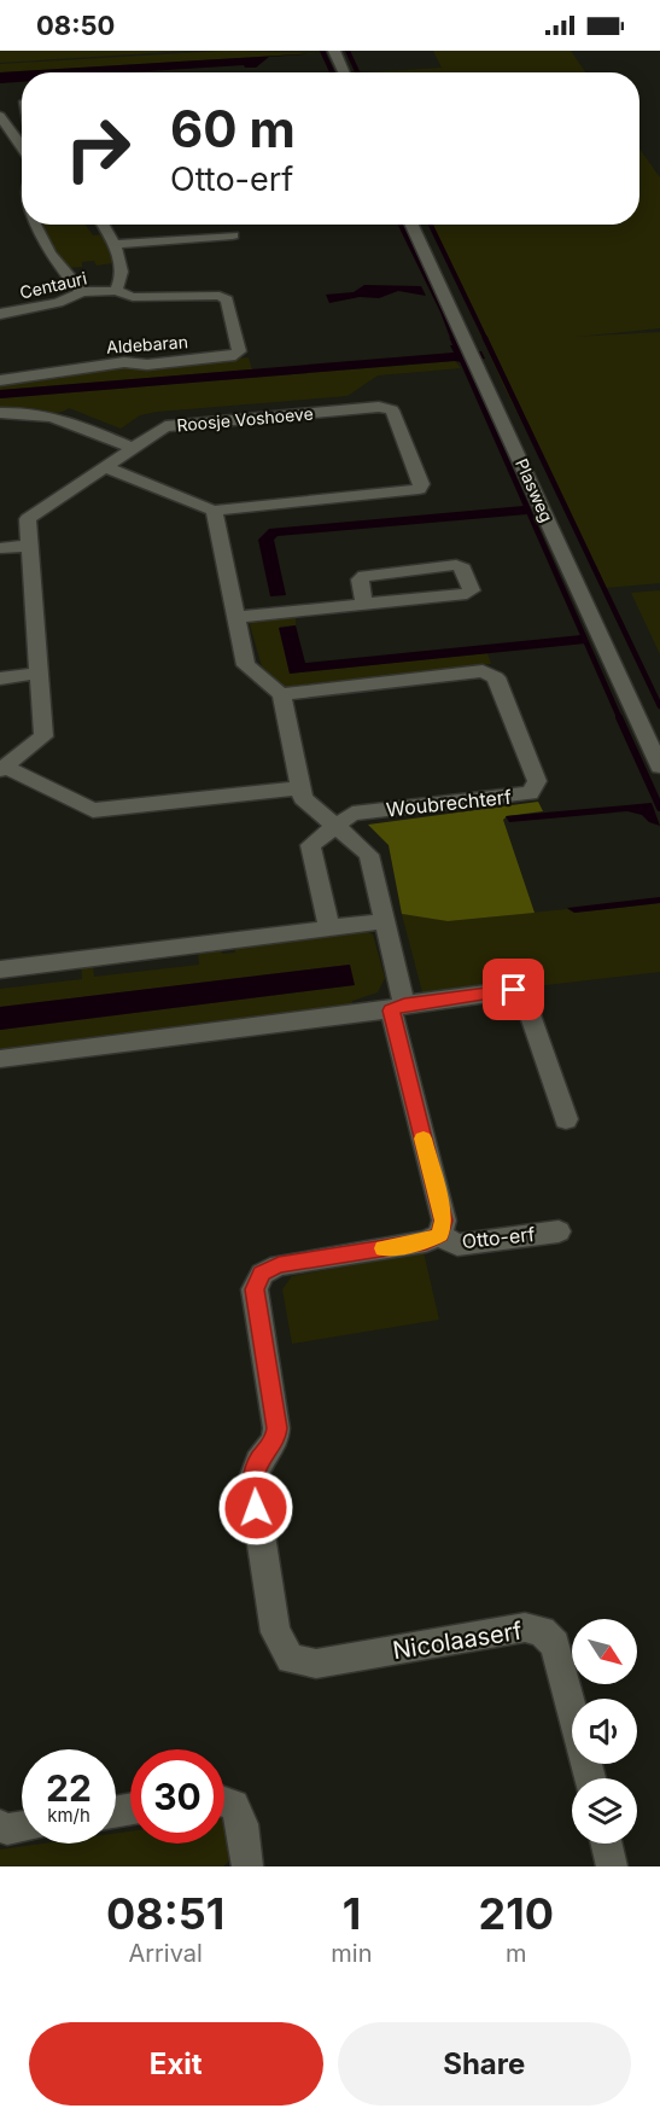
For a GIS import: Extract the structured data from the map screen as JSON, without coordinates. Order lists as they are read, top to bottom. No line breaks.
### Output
{"streets":{"street":["Centauri","Aldebaran","Roosje Voshoeve","Plasweg","Woubrechterf","Otto-erf","Nicolaaserf"]},"crossings":[["Centauri","Aldebaran"],["Otto-erf","Nicolaaserf"]],"north":"bottom right","page":{"status":"08:50","turn":["60 m","Otto-erf"],"speed":"22 km/h","limit":"30","eta":["08:51","Arrival","1","min","210","m"],"buttons":["Exit","Share"]}}
